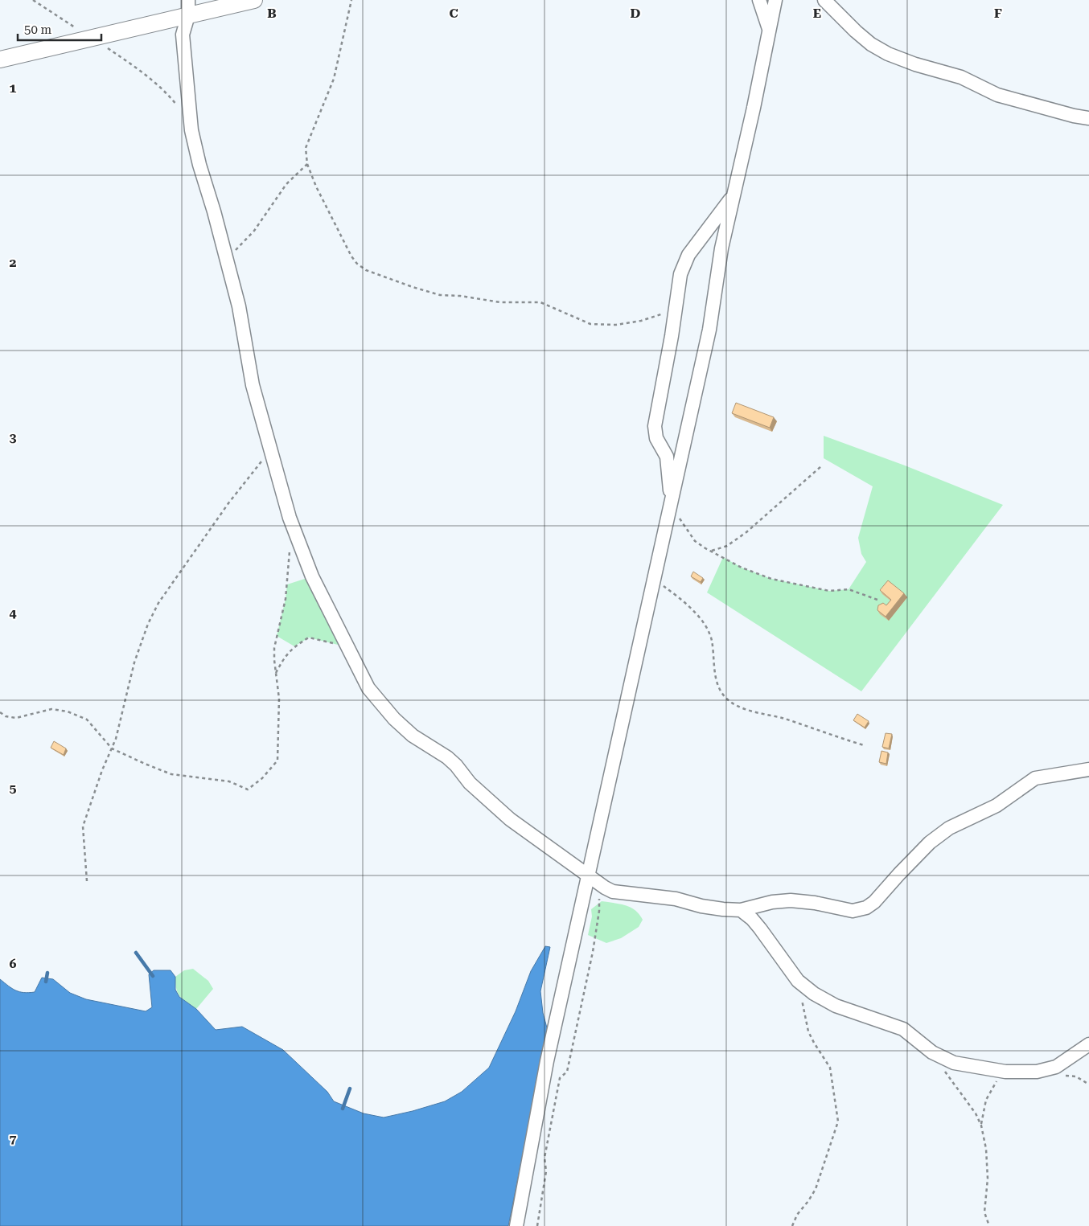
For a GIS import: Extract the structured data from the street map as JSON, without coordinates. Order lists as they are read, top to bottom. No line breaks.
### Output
{"scale_bar":"50 m","grid":{"columns":["B","C","D","E","F"],"rows":["1","2","3","4","5","6","7"]}}
